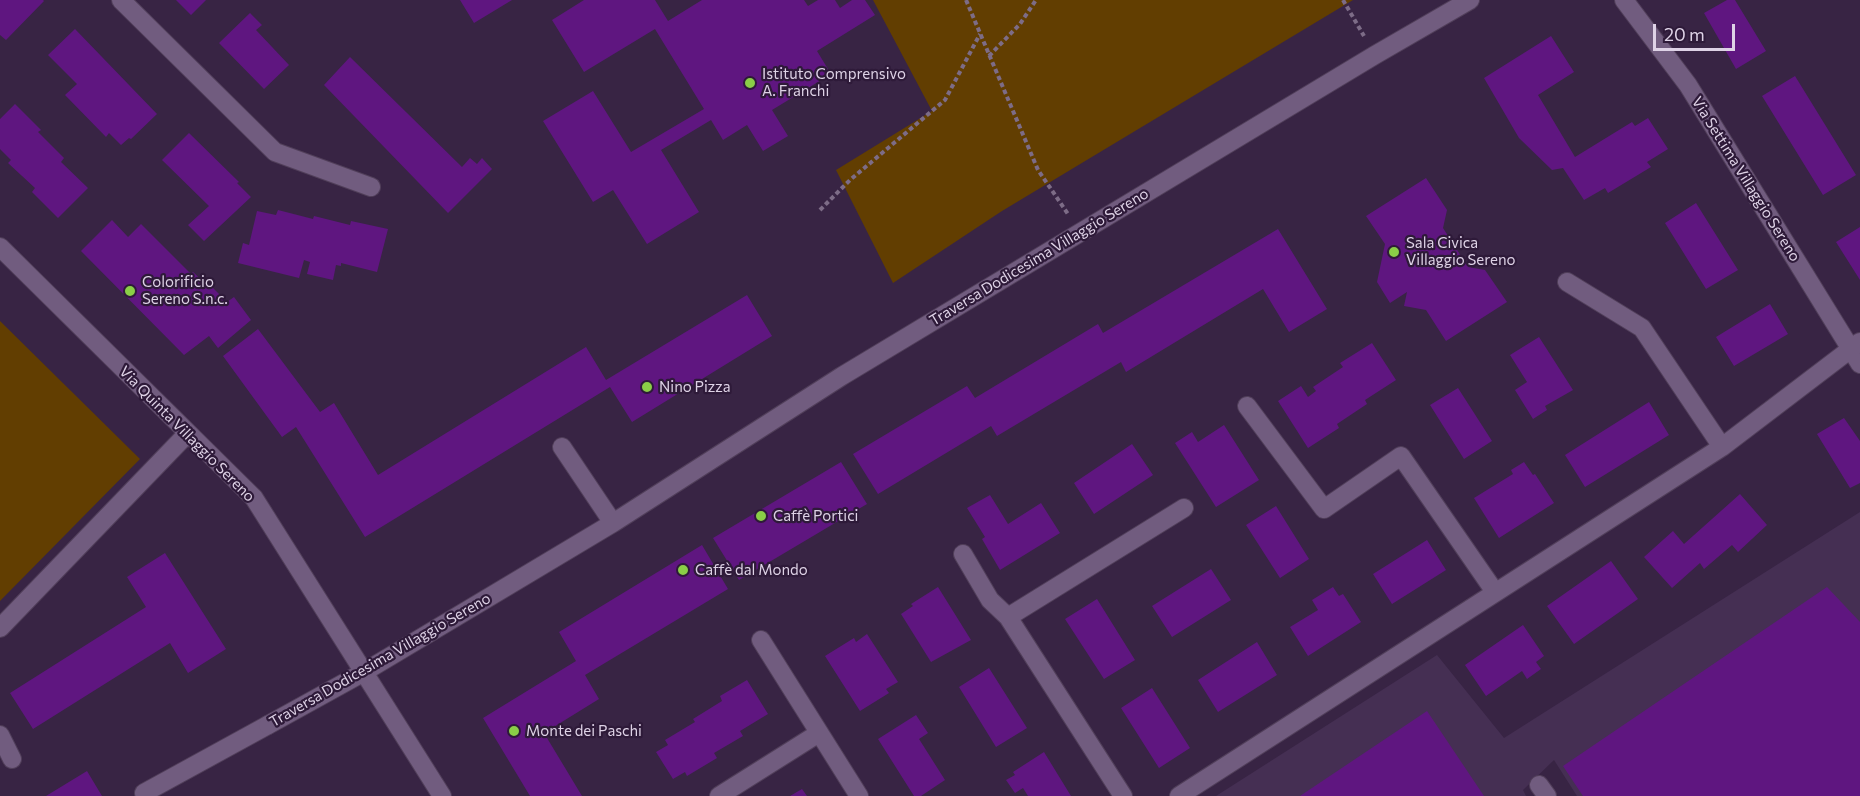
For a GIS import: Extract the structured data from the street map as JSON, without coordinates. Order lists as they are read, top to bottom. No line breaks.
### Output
{"streets":{"street":["Via Settima Villaggio Sereno","Traversa Dodicesima Villaggio Sereno","Via Quinta Villaggio Sereno"]},"crossings":[["Traversa Dodicesima Villaggio Sereno","Via Quinta Villaggio Sereno"]],"places":["Istituto Comprensivo A. Franchi","Sala Civica Villaggio Sereno","Colorificio Sereno S.n.c.","Nino Pizza","Caffè Portici","Caffè dal Mondo","Monte dei Paschi"],"scale_bar":"20 m"}
